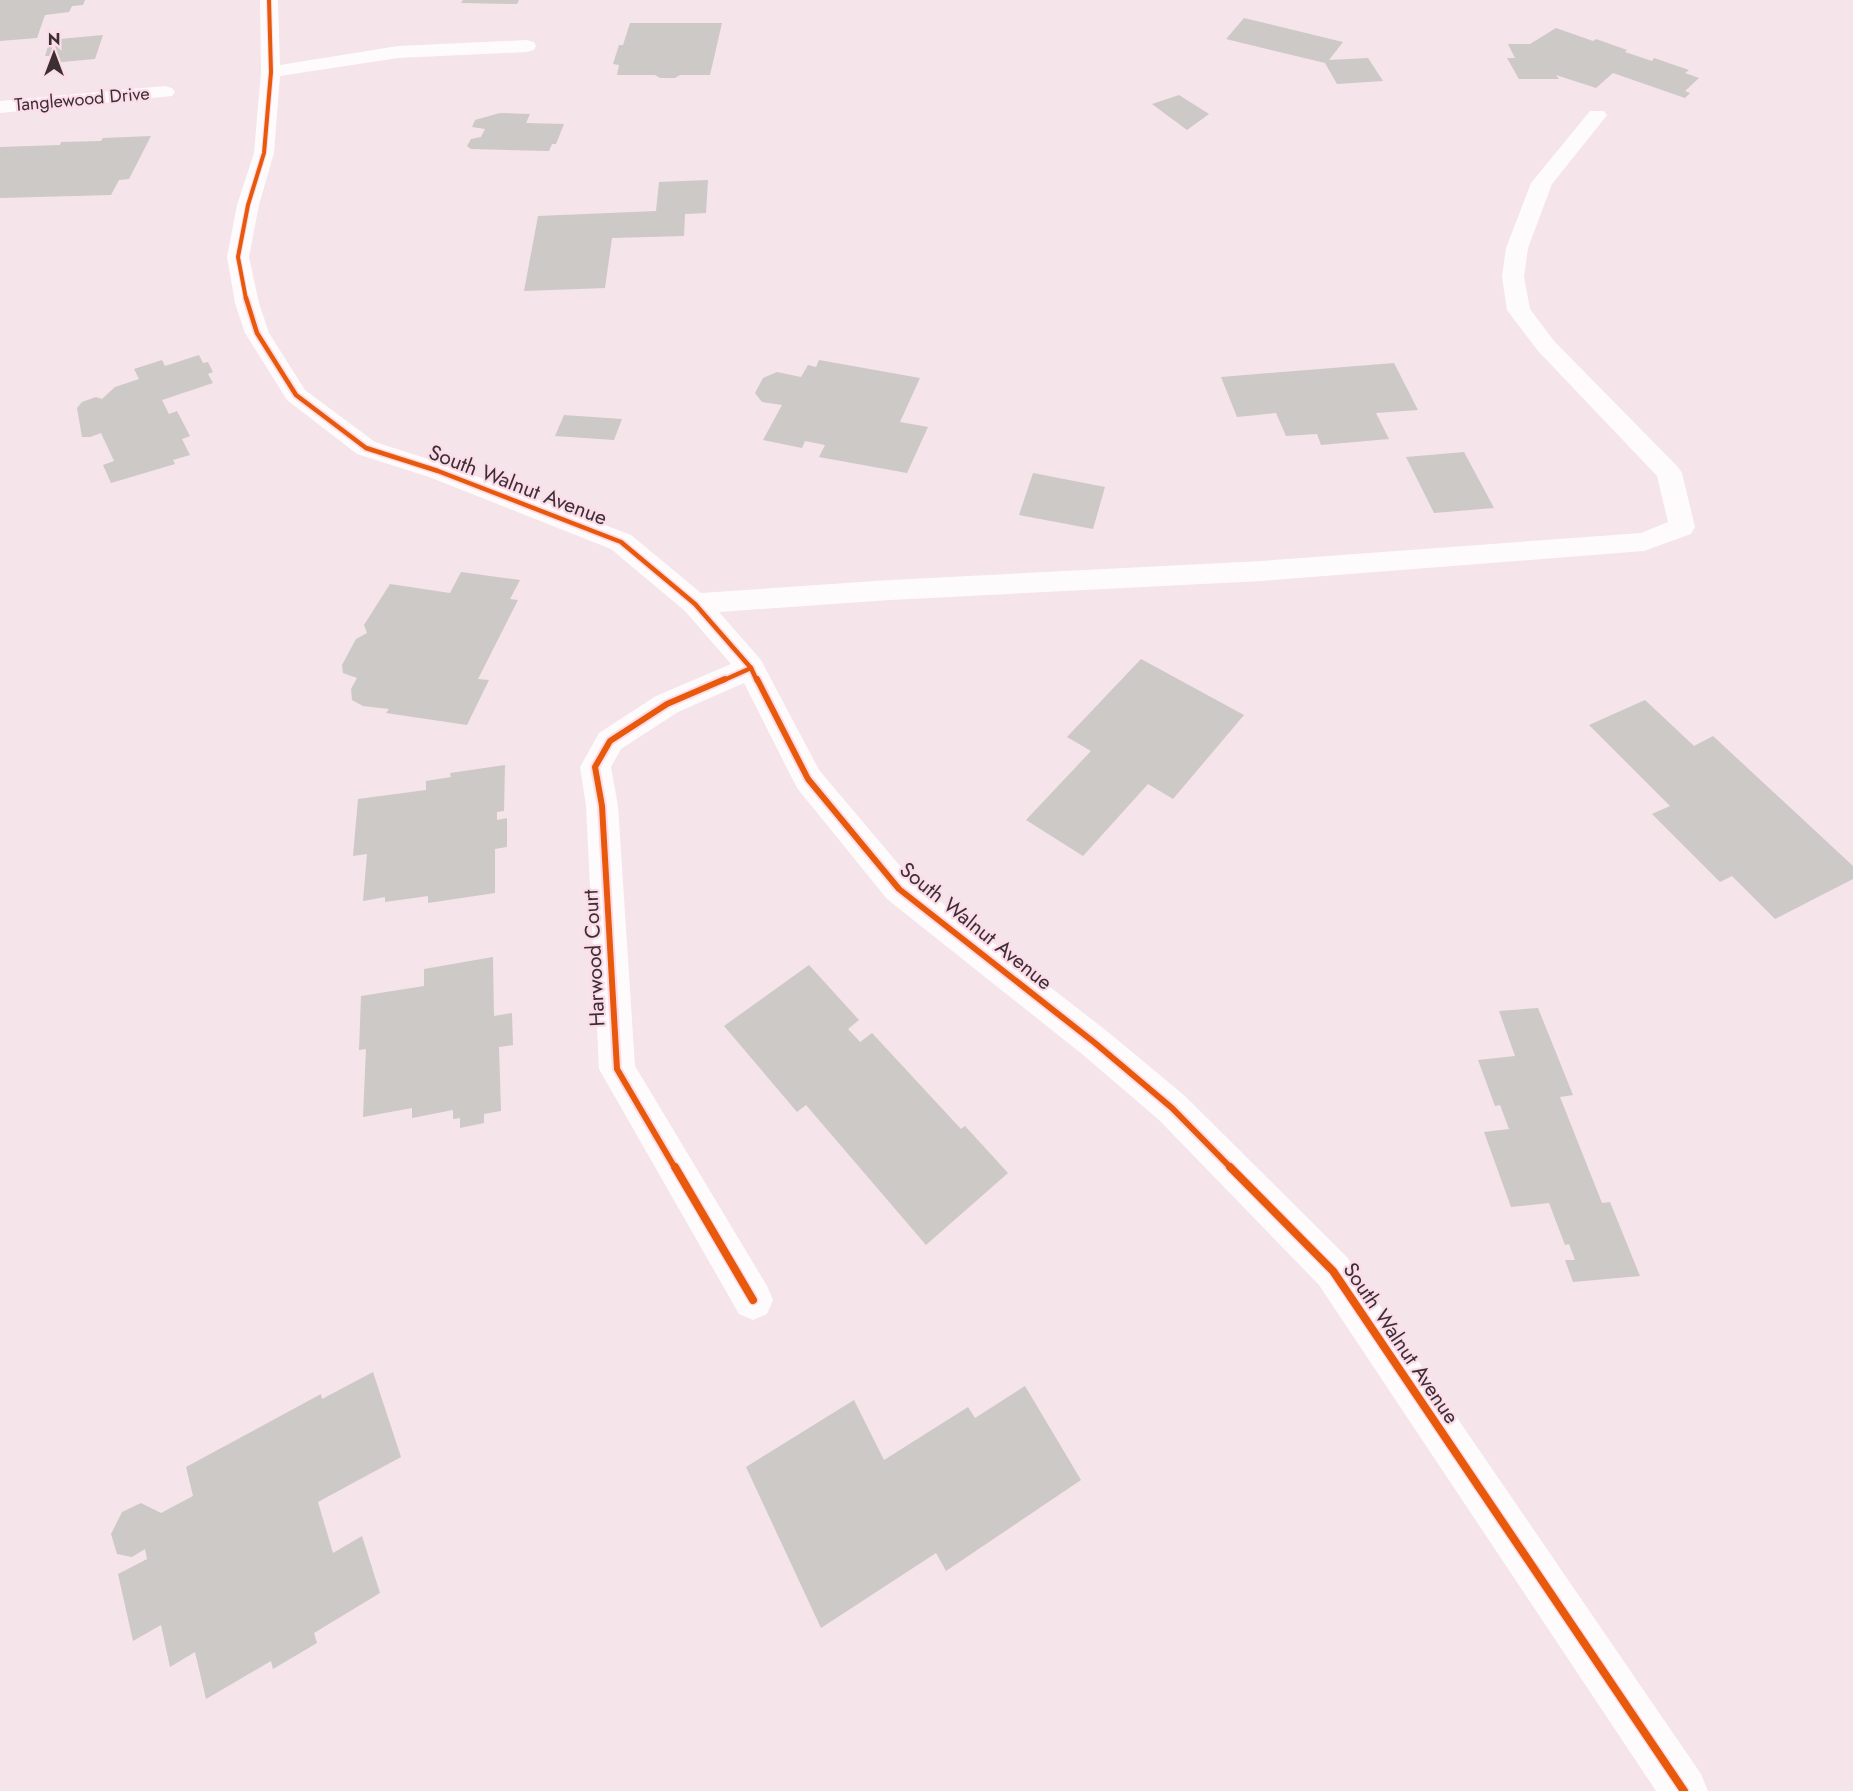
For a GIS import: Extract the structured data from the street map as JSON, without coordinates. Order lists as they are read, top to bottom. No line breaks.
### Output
{"streets":{"street":["Tanglewood Drive","South Walnut Avenue","Harwood Court"]},"crossings":[["South Walnut Avenue","Harwood Court"]],"north":"top"}
